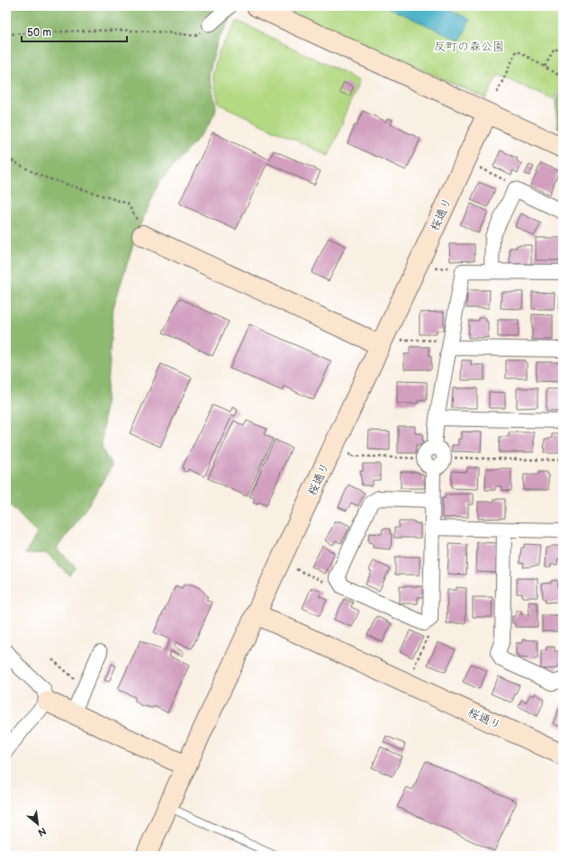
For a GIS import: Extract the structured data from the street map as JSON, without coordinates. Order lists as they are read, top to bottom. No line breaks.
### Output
{"streets":{"street":["桜通り"]},"parks":["反町の森公園"],"scale_bar":"50 m","north":"bottom right"}
